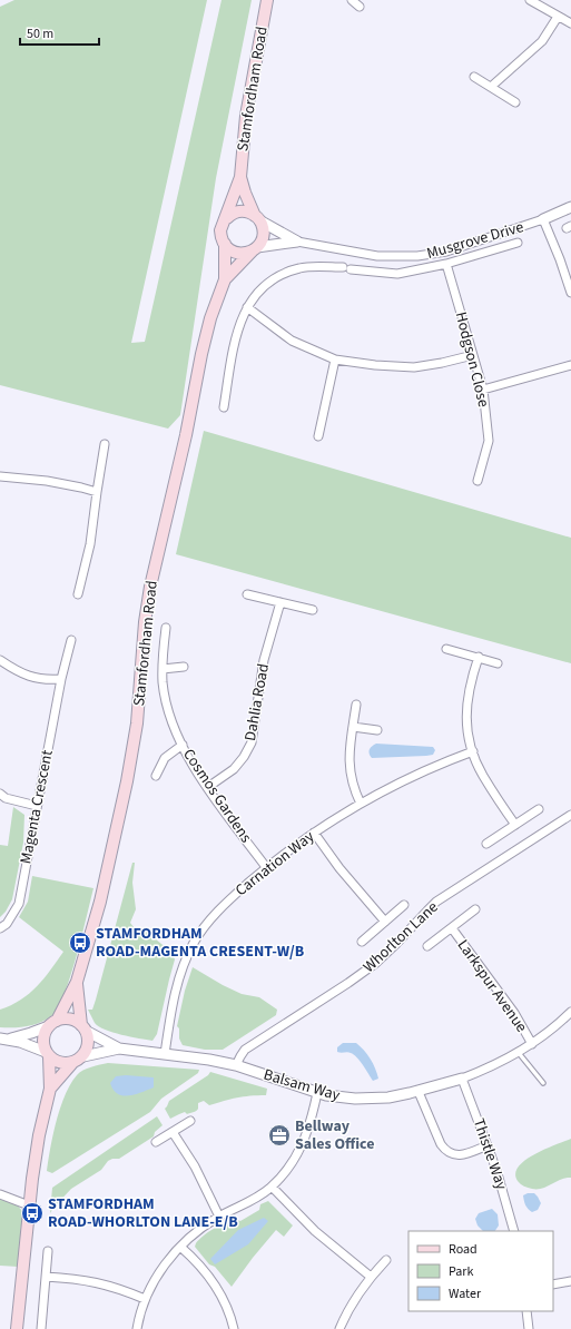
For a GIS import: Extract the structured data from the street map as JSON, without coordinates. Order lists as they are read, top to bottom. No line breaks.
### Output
{"streets":{"main road":["Stamfordham Road"],"street":["Musgrove Drive","Hodgson Close","Dahlia Road","Cosmos Gardens","Magenta Crescent","Carnation Way","Whorlton Lane","Larkspur Avenue","Balsam Way","Thistle Way"]},"crossings":[["Stamfordham Road","Balsam Way"],["Dahlia Road","Cosmos Gardens"],["Cosmos Gardens","Carnation Way"],["Carnation Way","Balsam Way"],["Whorlton Lane","Balsam Way"],["Larkspur Avenue","Balsam Way"],["Balsam Way","Thistle Way"]],"places":{"bus stop":["STAMFORDHAM ROAD-MAGENTA CRESENT-W/B","STAMFORDHAM ROAD-WHORLTON LANE-E/B"],"office":["Bellway Sales Office"]},"legend":["Road","Park","Water"],"scale_bar":"50 m"}
